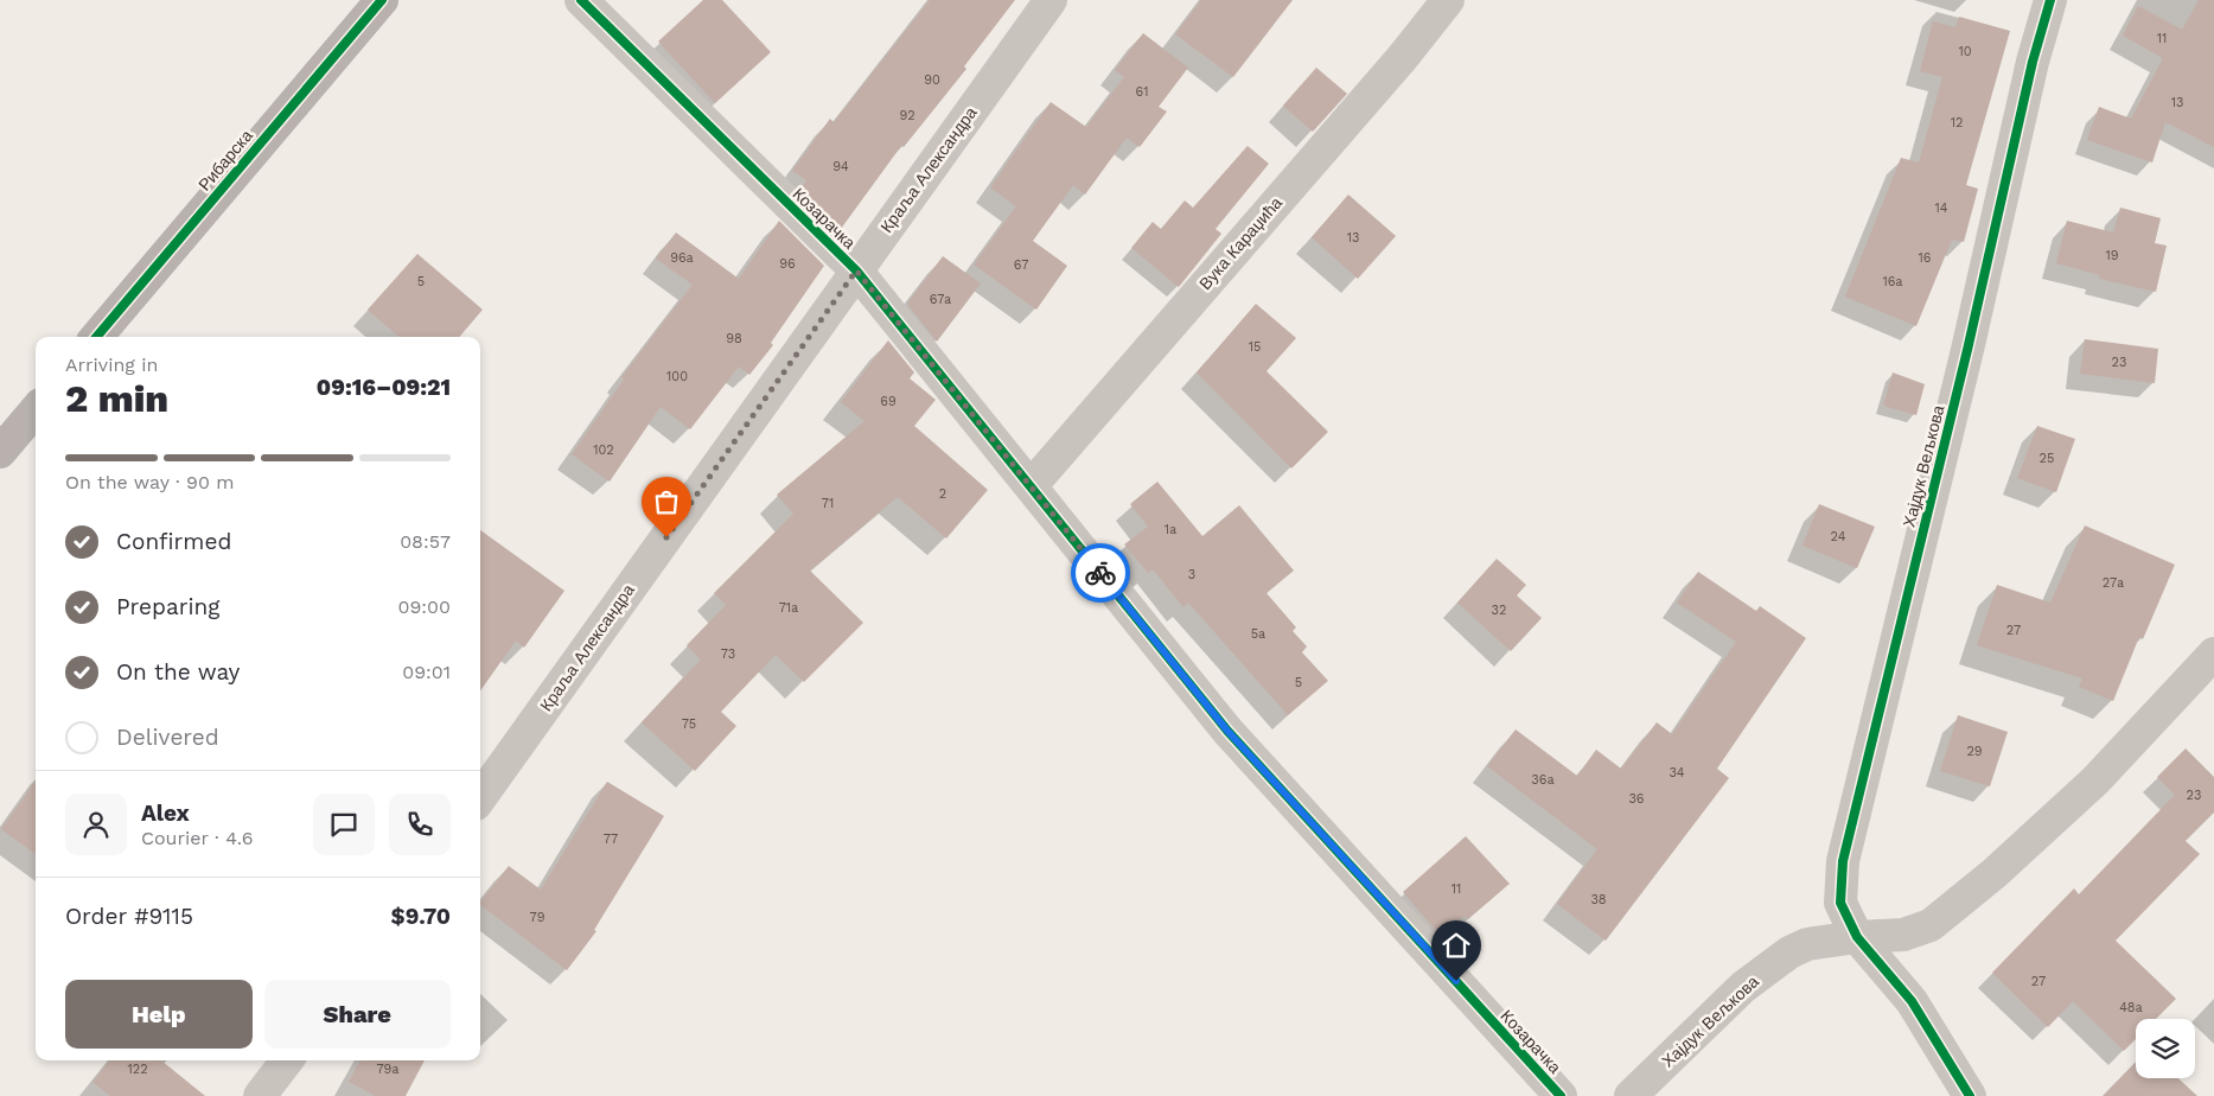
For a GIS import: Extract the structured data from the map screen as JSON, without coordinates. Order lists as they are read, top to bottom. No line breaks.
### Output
{"streets":{"main road":["Рибарска"],"street":["Краља Александра","Козарачка","Вука Караџића","Хајдук Вељкова"]},"crossings":[["Краља Александра","Козарачка"],["Козарачка","Вука Караџића"]],"house_numbers":["11","10","90","61","13","92","12","94","14","13","19","96a","16","96","67","5","16a","67a","98","15","23","100","69","102","25","2","71","1a","24","3","27a","71a","32","27","5a","73","5","75","29","34","36a","23","36","77","11","38","79","27","48a","122","79a"],"page":{"heading":["2 min","Arriving in","09:16–09:21"],"panel":["Alex","Courier · 4.6","Order #9115","$9.70"],"bar":"On the way · 90 m","list":[["Confirmed","08:57"],["Preparing","09:00"],["On the way","09:01"],"Delivered"],"buttons":["Help","Share"]}}
